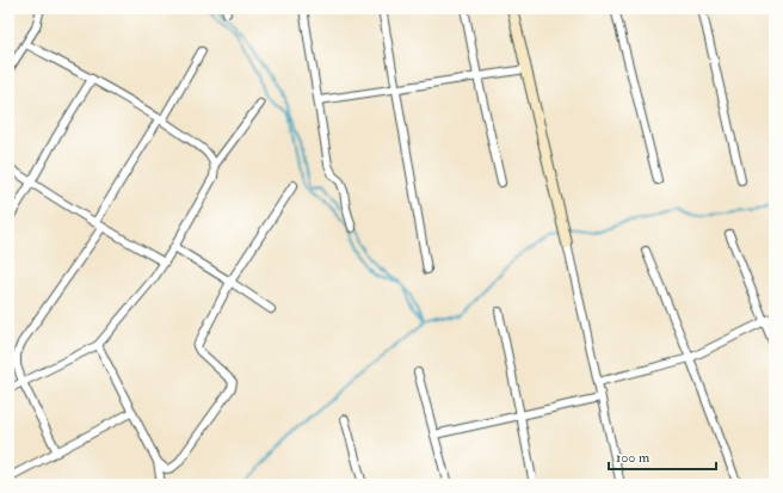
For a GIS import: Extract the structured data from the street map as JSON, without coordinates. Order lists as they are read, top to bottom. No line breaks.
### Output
{"scale_bar":"100 m"}
